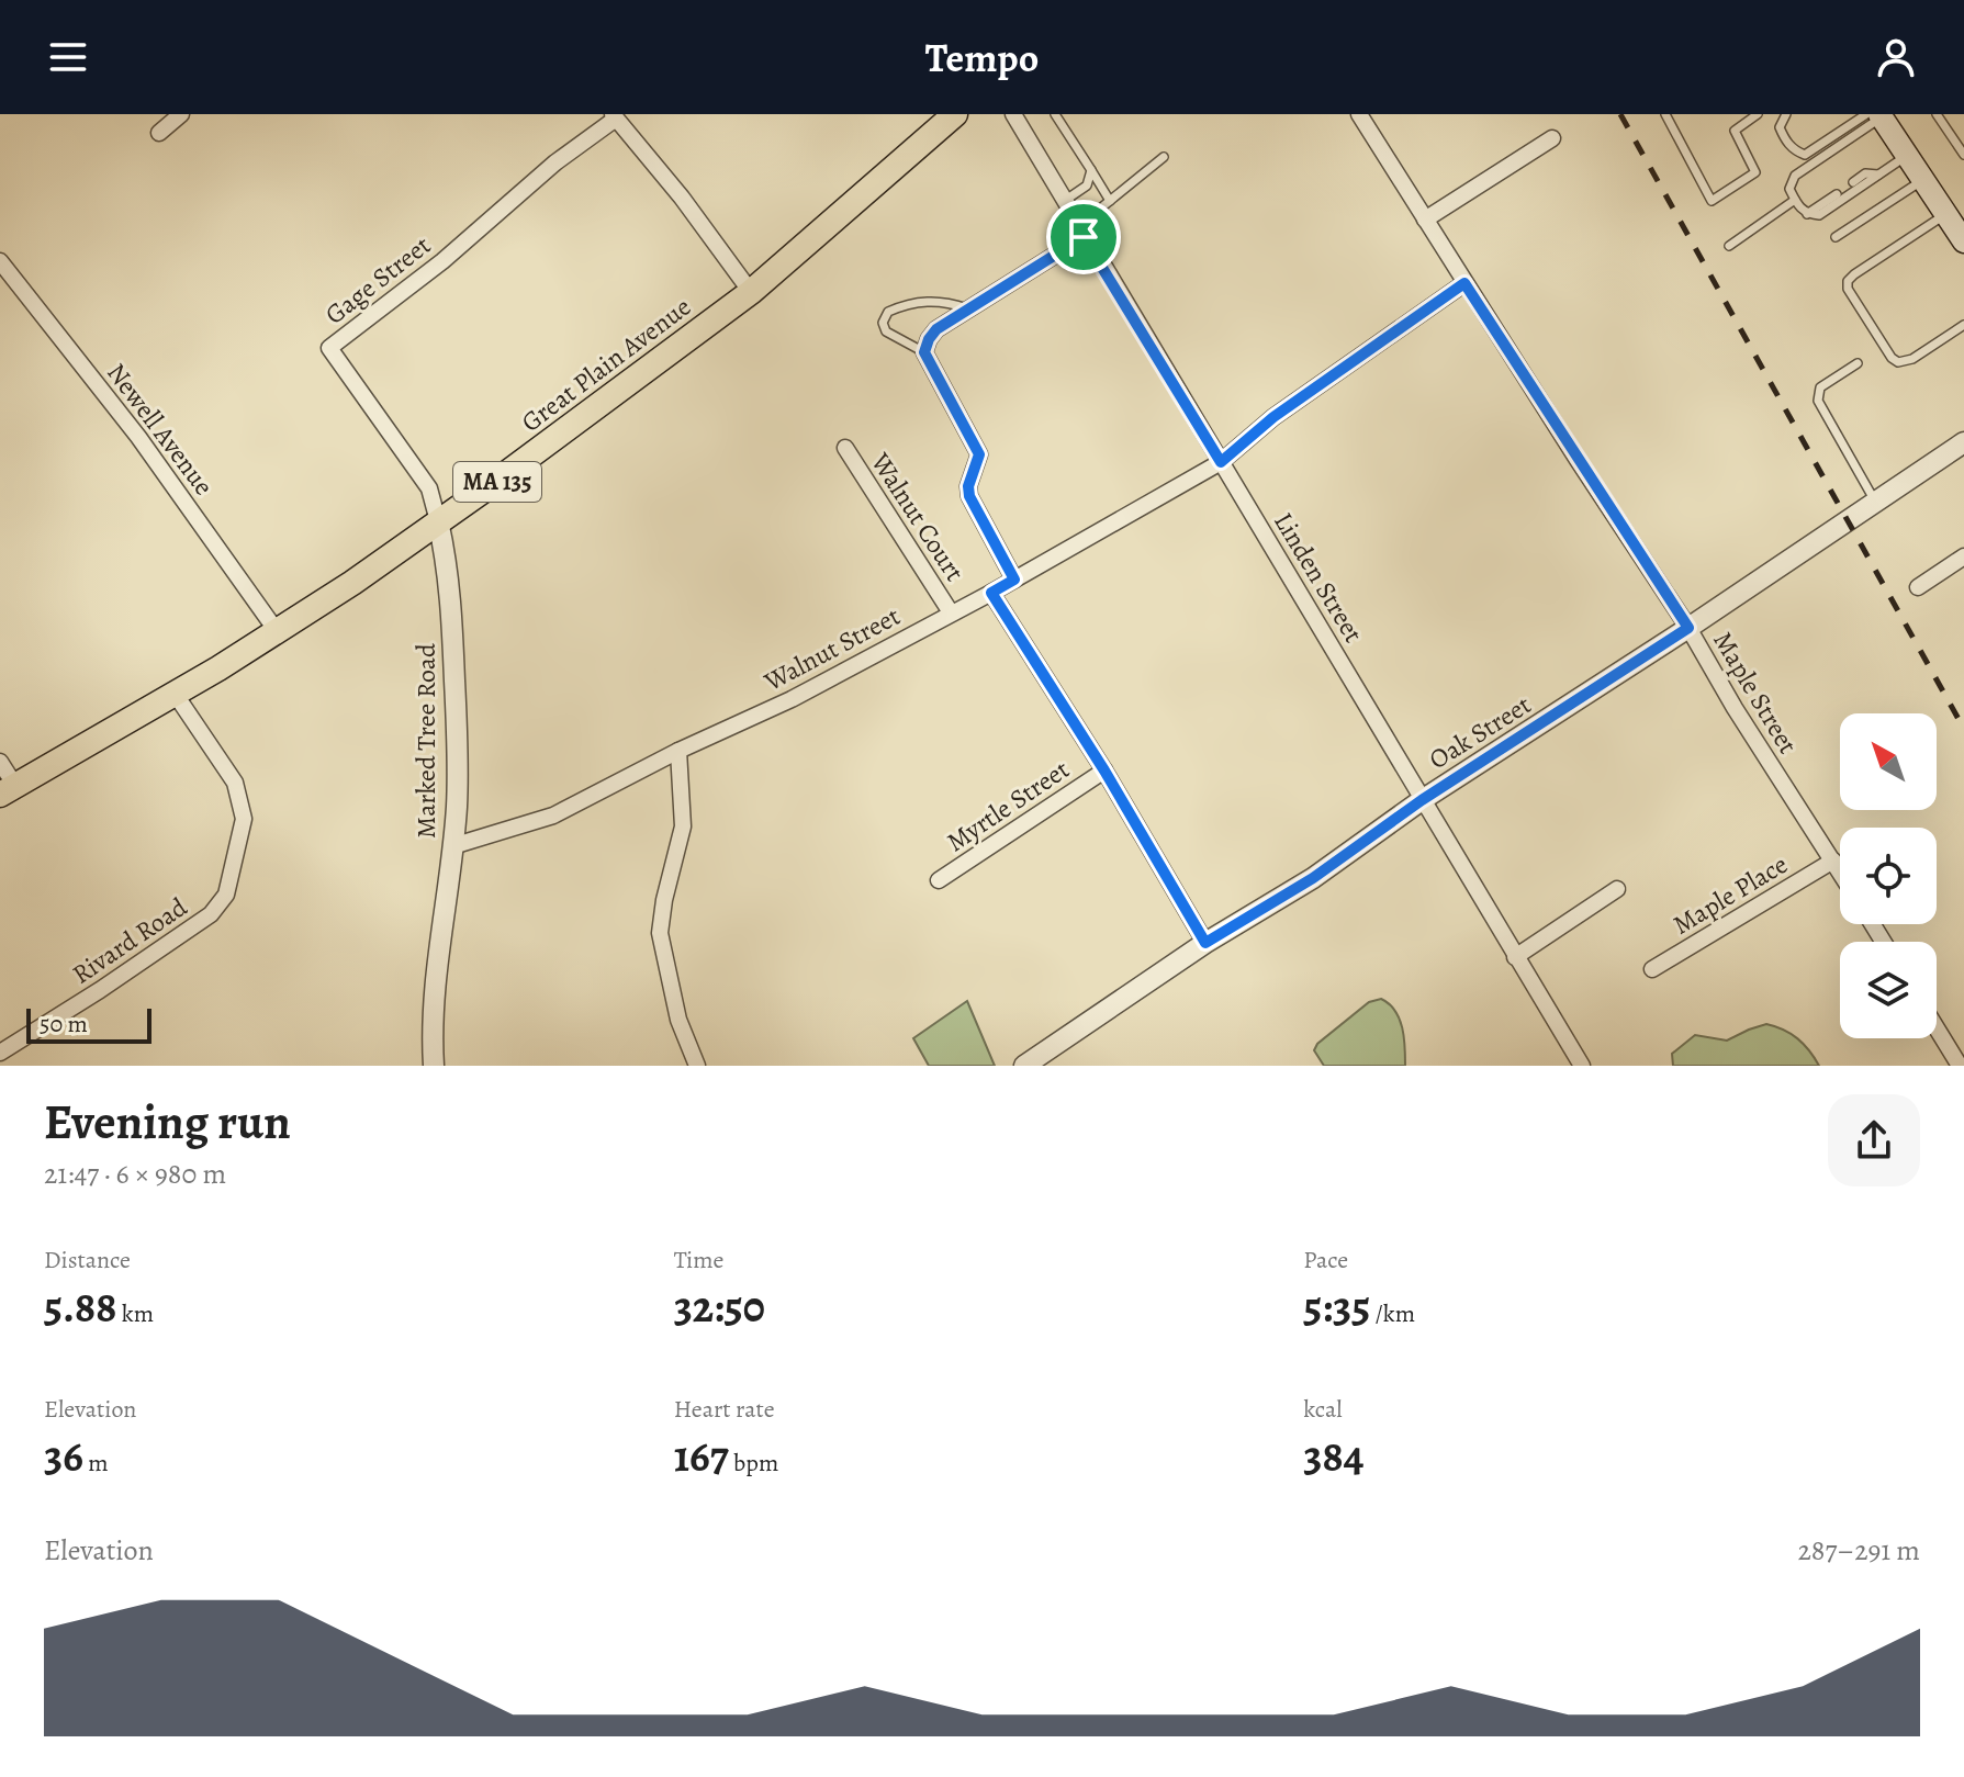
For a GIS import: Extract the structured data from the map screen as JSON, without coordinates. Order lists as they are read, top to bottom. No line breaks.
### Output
{"streets":{"main road":["Great Plain Avenue","MA 135"],"street":["Gage Street","Newell Avenue","Walnut Court","Linden Street","Walnut Street","Maple Street","Oak Street","Marked Tree Road","Myrtle Street","Maple Place","Rivard Road"]},"crossings":[["Gage Street","Great Plain Avenue"],["Gage Street","Marked Tree Road"],["Great Plain Avenue","Newell Avenue"],["Great Plain Avenue","Marked Tree Road"],["Great Plain Avenue","Rivard Road"],["Walnut Court","Walnut Street"],["Linden Street","Walnut Street"],["Linden Street","Oak Street"],["Walnut Street","Maple Street"],["Walnut Street","Marked Tree Road"],["Maple Street","Oak Street"],["Maple Street","Maple Place"]],"scale_bar":"50 m","north":"top left","page":{"header":"Tempo","scale":"50 m","heading":["Evening run","21:47 · 6 × 980 m"],"stats":[["Distance","5.88 km"],["Time","32:50"],["Pace","5:35 /km"],["Elevation","36 m"],["Heart rate","167 bpm"],["kcal","384"]],"chart":["Elevation","287–291 m"]}}
